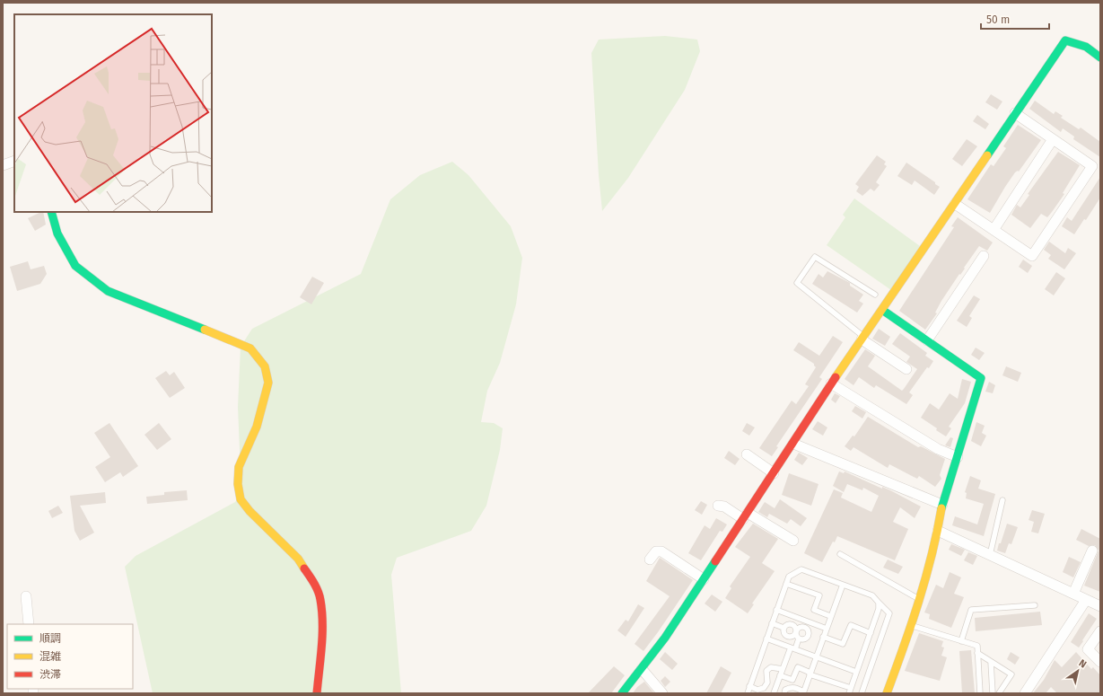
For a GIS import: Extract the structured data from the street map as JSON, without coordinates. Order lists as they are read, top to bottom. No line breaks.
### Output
{"legend":["順調","混雑","渋滞"],"scale_bar":"50 m","north":"top right"}
